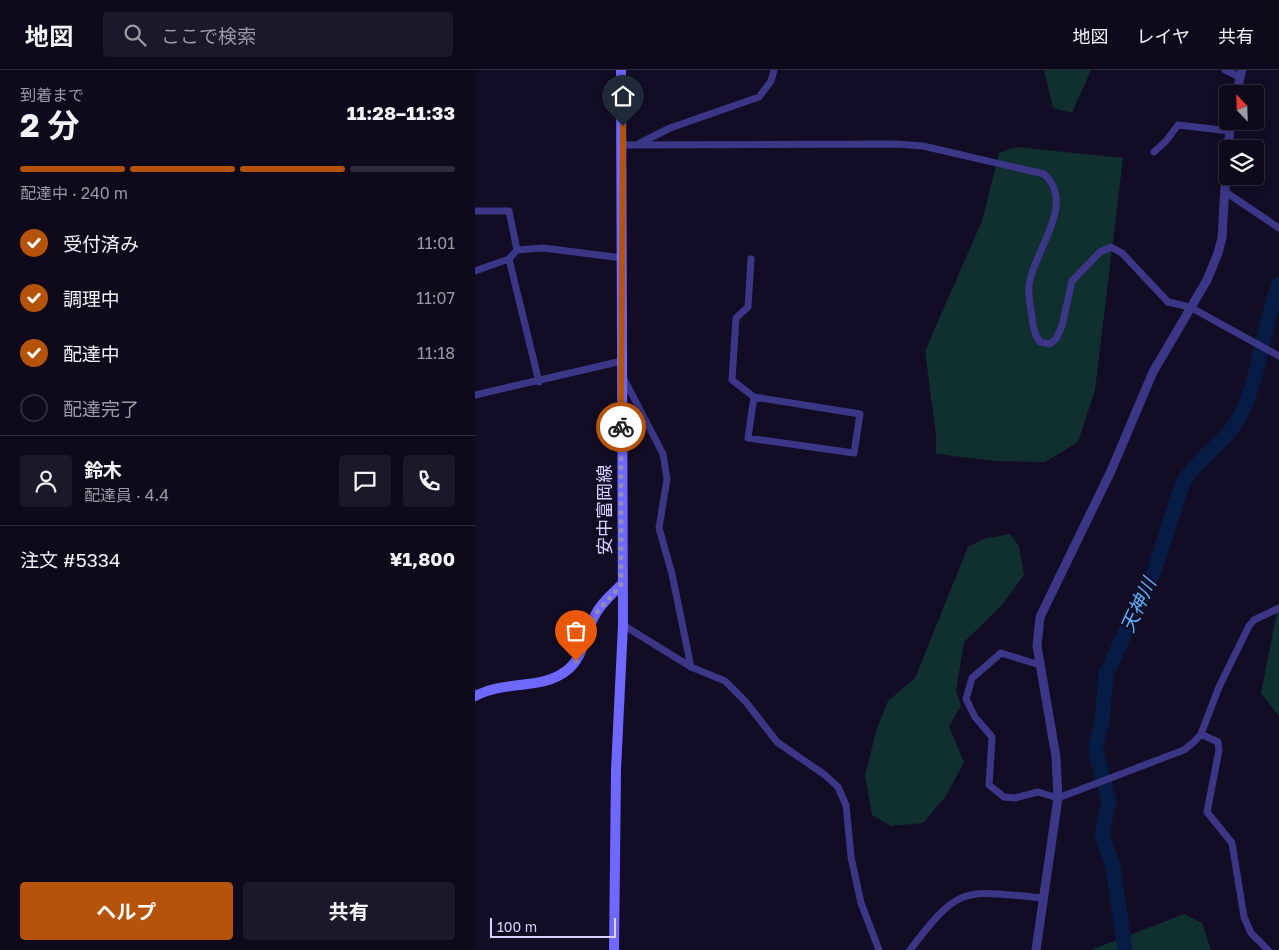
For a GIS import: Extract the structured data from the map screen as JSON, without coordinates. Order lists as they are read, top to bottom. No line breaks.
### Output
{"streets":{"main road":["安中富岡線"]},"water":["天神川"],"scale_bar":"100 m","north":"top left","page":{"header":"地図","search":"ここで検索","nav":["地図","レイヤ","共有"],"heading":["2 分","到着まで","11:28–11:33"],"panel":["鈴木","配達員 · 4.4","注文 #5334","¥1,800"],"bar":"配達中 · 240 m","list":[["受付済み","11:01"],["調理中","11:07"],["配達中","11:18"],"配達完了"],"buttons":["ヘルプ","共有"],"scale":"100 m"}}
